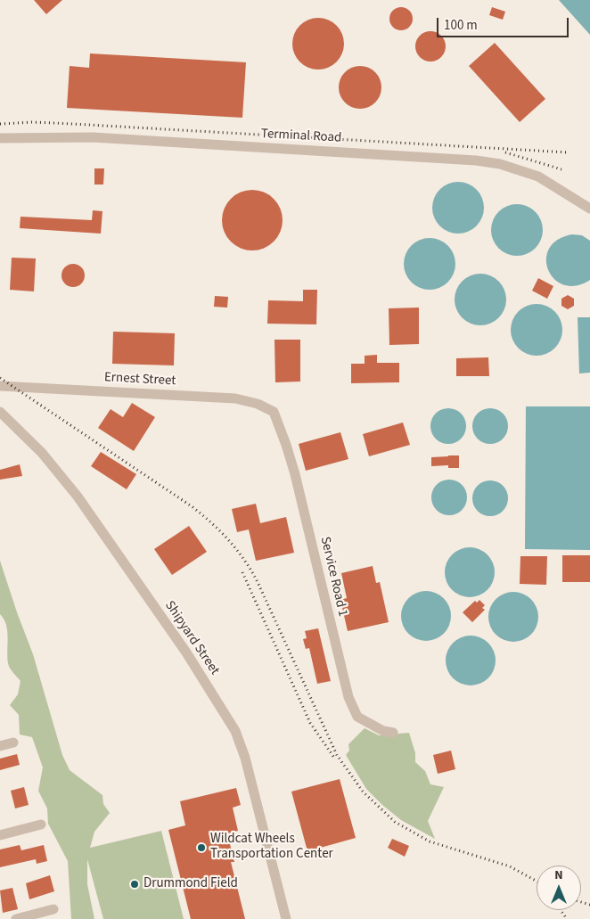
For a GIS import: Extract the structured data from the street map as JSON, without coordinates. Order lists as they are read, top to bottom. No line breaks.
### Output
{"streets":{"street":["Terminal Road","Ernest Street","Service Road 1","Shipyard Street"]},"crossings":[["Ernest Street","Service Road 1"]],"places":["Wildcat Wheels Transportation Center","Drummond Field"],"scale_bar":"100 m","north":"top"}
